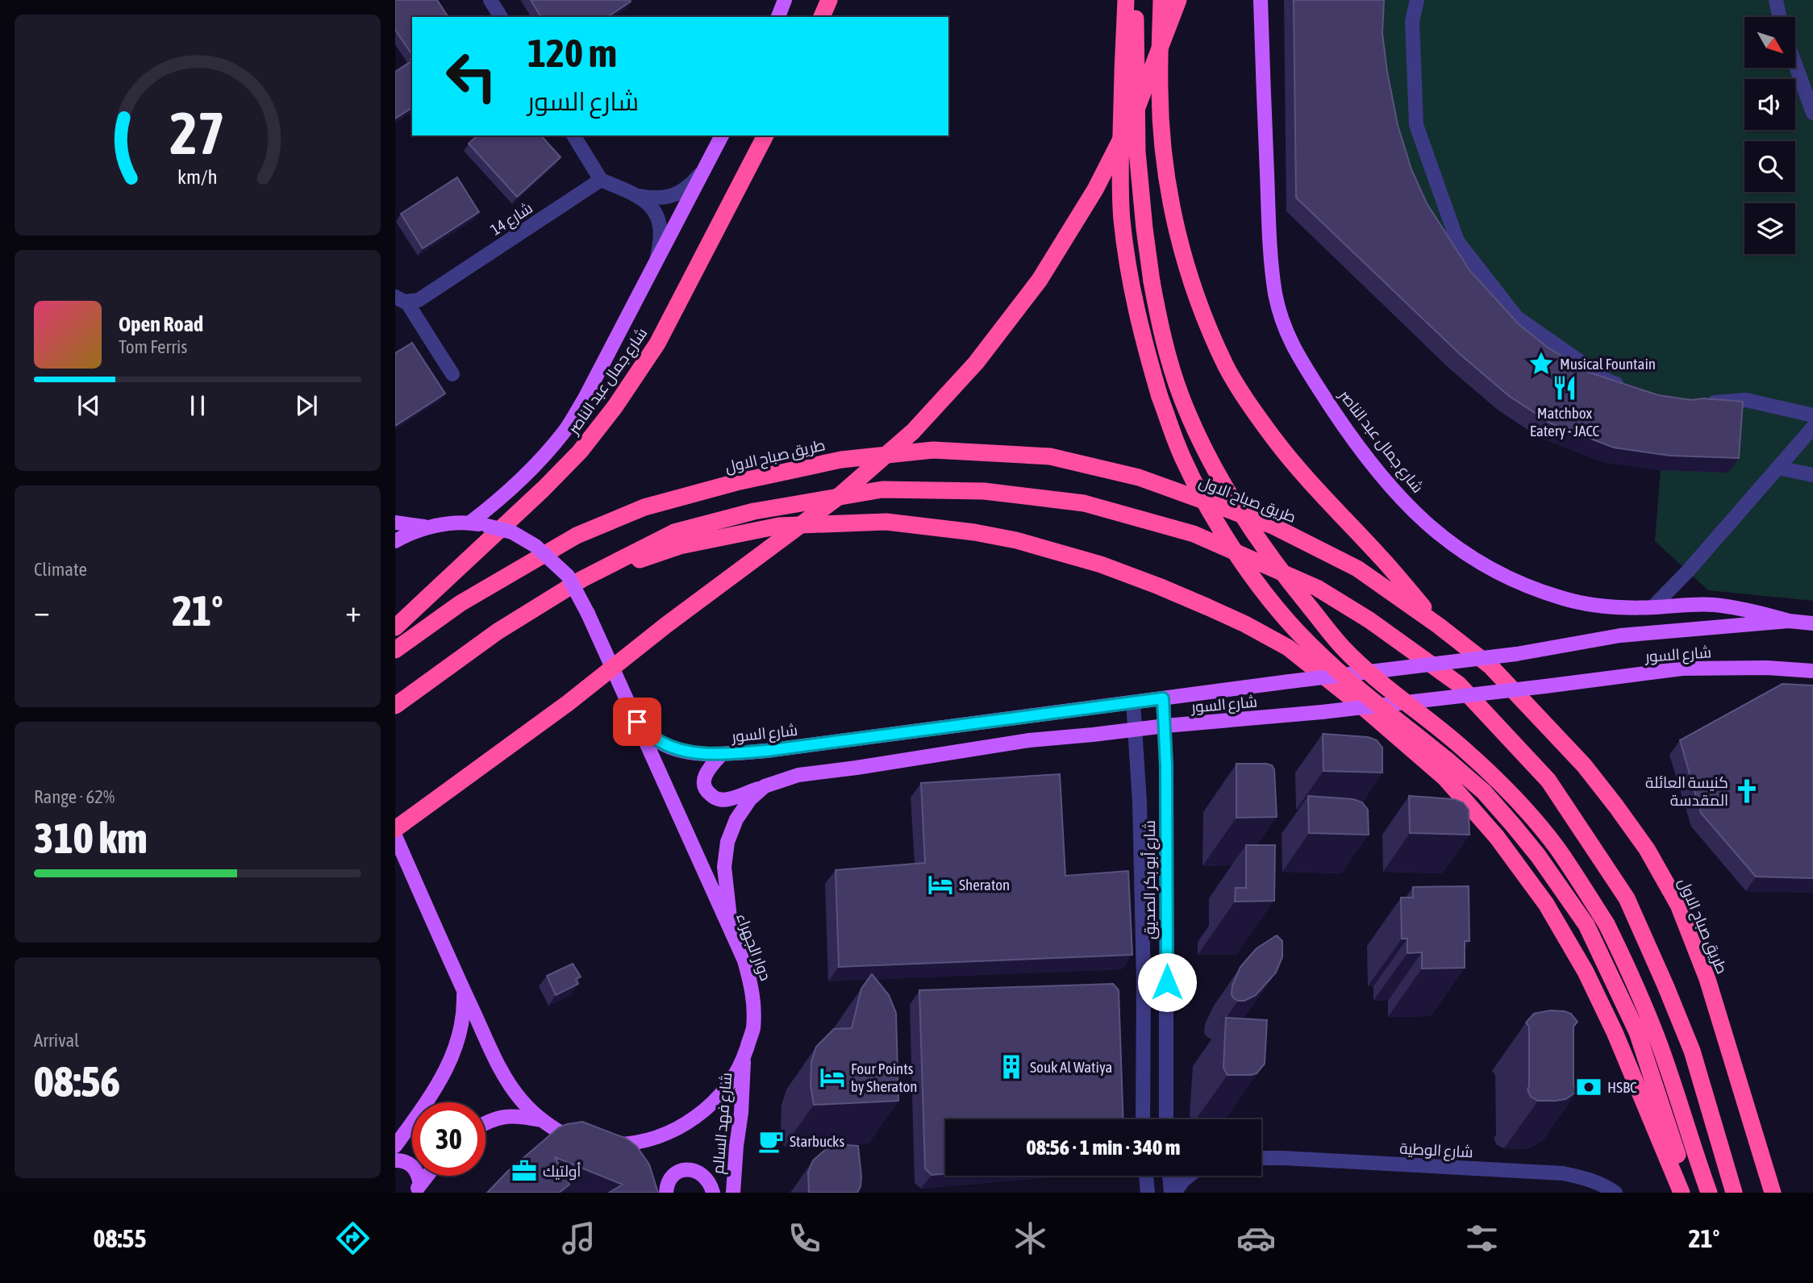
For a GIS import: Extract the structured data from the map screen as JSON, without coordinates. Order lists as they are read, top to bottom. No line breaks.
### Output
{"streets":{"highway":["شارع جمال عبد الناصر","طريق صباح الاول"],"main road":["شارع السور","دوار الجهراء","شارع فهد السالم"],"street":["شارع 14","شارع أبو بكر الصديق","شارع الوطية"]},"crossings":[["شارع جمال عبد الناصر","شارع السور"],["شارع جمال عبد الناصر","دوار الجهراء"],["شارع السور","شارع أبو بكر الصديق"],["شارع السور","دوار الجهراء"],["دوار الجهراء","شارع فهد السالم"]],"places":{"place":["Musical Fountain"],"restaurant":["Matchbox Eatery - JACC"],"church":["كنيسة العائلة المقدسة"],"hotel":["Sheraton","Four Points by Sheraton"],"building":["Souk Al Watiya"],"bank":["HSBC"],"cafe":["Starbucks"],"office":["أولتيك"]},"north":"bottom right","page":{"turn":["120 m","شارع السور"],"song":["Open Road","Tom Ferris"],"tile":["Climate",["Range · 62%","310 km"],["Arrival","08:56"]],"heat":["−","21°","+"],"limit":"30","trip":"08:56 · 1 min · 340 m","tabs":["08:55","21°"],"gauge":["27","km/h"]}}
